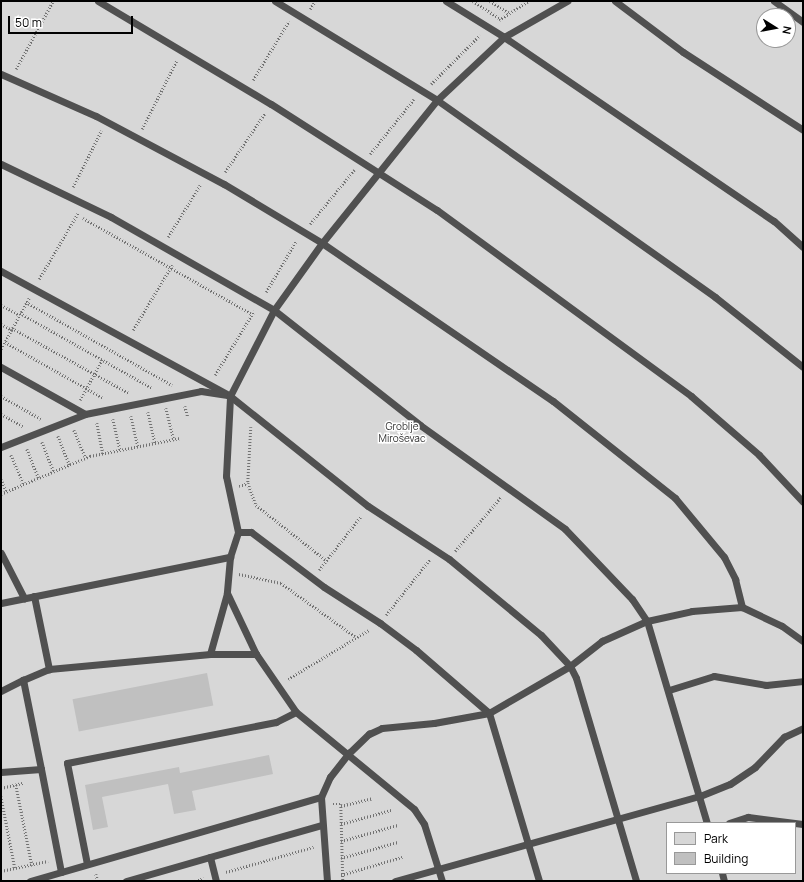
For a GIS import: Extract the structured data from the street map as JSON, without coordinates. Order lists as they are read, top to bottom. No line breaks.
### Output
{"parks":["Groblje Miroševac"],"legend":["Park","Building"],"scale_bar":"50 m","north":"right"}
